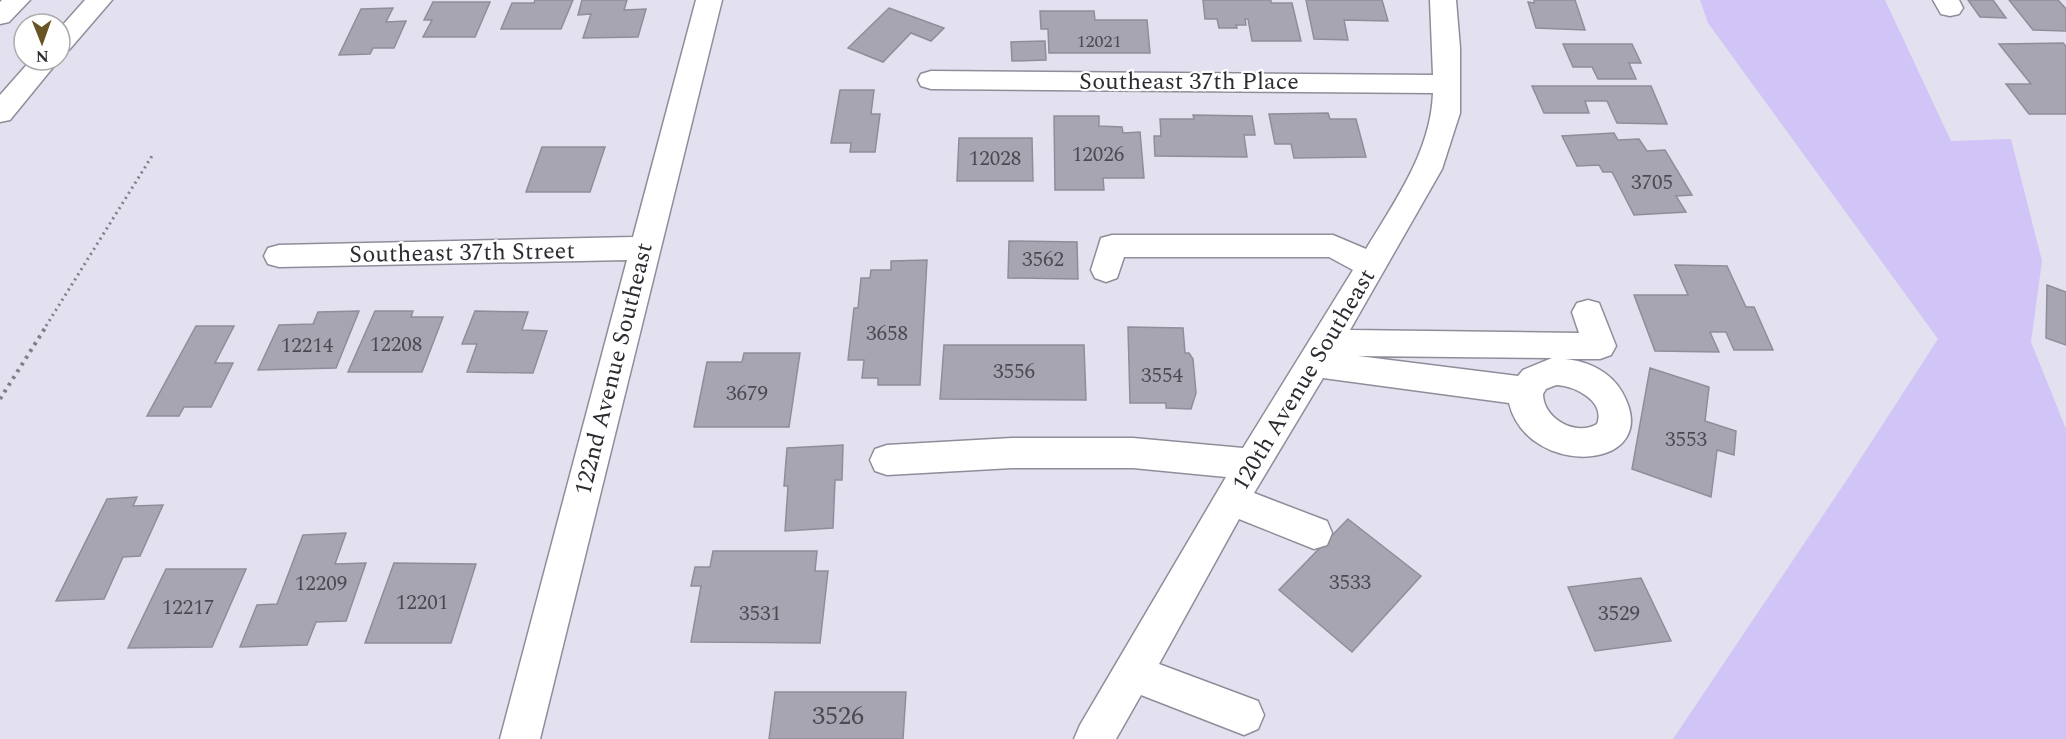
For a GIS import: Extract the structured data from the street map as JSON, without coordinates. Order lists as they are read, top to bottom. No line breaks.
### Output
{"streets":{"main road":["Southeast 37th Place","Southeast 37th Street","122nd Avenue Southeast","120th Avenue Southeast"]},"crossings":[["Southeast 37th Place","120th Avenue Southeast"],["Southeast 37th Street","122nd Avenue Southeast"]],"house_numbers":["12021","12026","12028","3705","3562","3658","12208","12214","3556","3554","3679","3553","3533","12209","12201","12217","3531","3529","3526"],"north":"bottom"}
